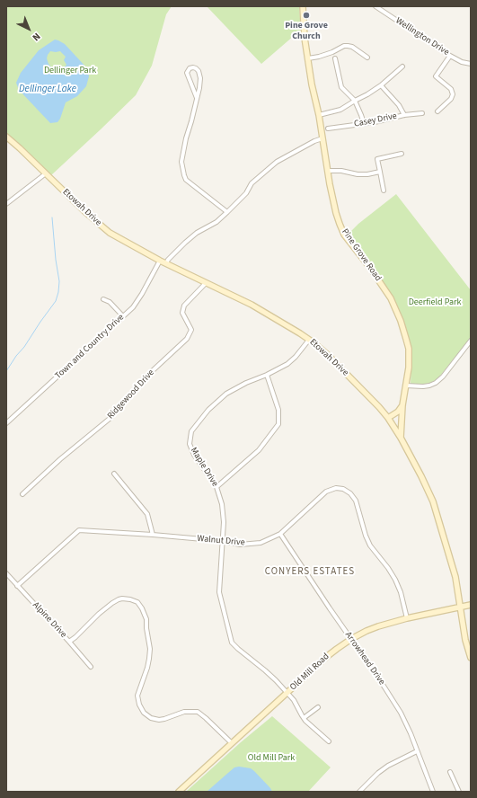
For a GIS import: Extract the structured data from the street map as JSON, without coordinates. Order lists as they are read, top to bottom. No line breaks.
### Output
{"streets":{"street":["Wellington Drive","Casey Drive","Etowah Drive","Pine Grove Road","Town and Country Drive","Ridgewood Drive","Maple Drive","Walnut Drive","Alpine Drive","Arrowhead Drive","Old Mill Road"]},"crossings":[["Etowah Drive","Pine Grove Road"],["Etowah Drive","Town and Country Drive"],["Etowah Drive","Ridgewood Drive"],["Etowah Drive","Maple Drive"],["Etowah Drive","Old Mill Road"],["Maple Drive","Walnut Drive"],["Maple Drive","Old Mill Road"],["Walnut Drive","Alpine Drive"],["Walnut Drive","Arrowhead Drive"],["Walnut Drive","Old Mill Road"],["Arrowhead Drive","Old Mill Road"]],"districts":["CONYERS ESTATES"],"water":["Dellinger Lake"],"parks":["Dellinger Park","Deerfield Park","Old Mill Park"],"places":["Pine Grove Church"],"north":"bottom right"}
